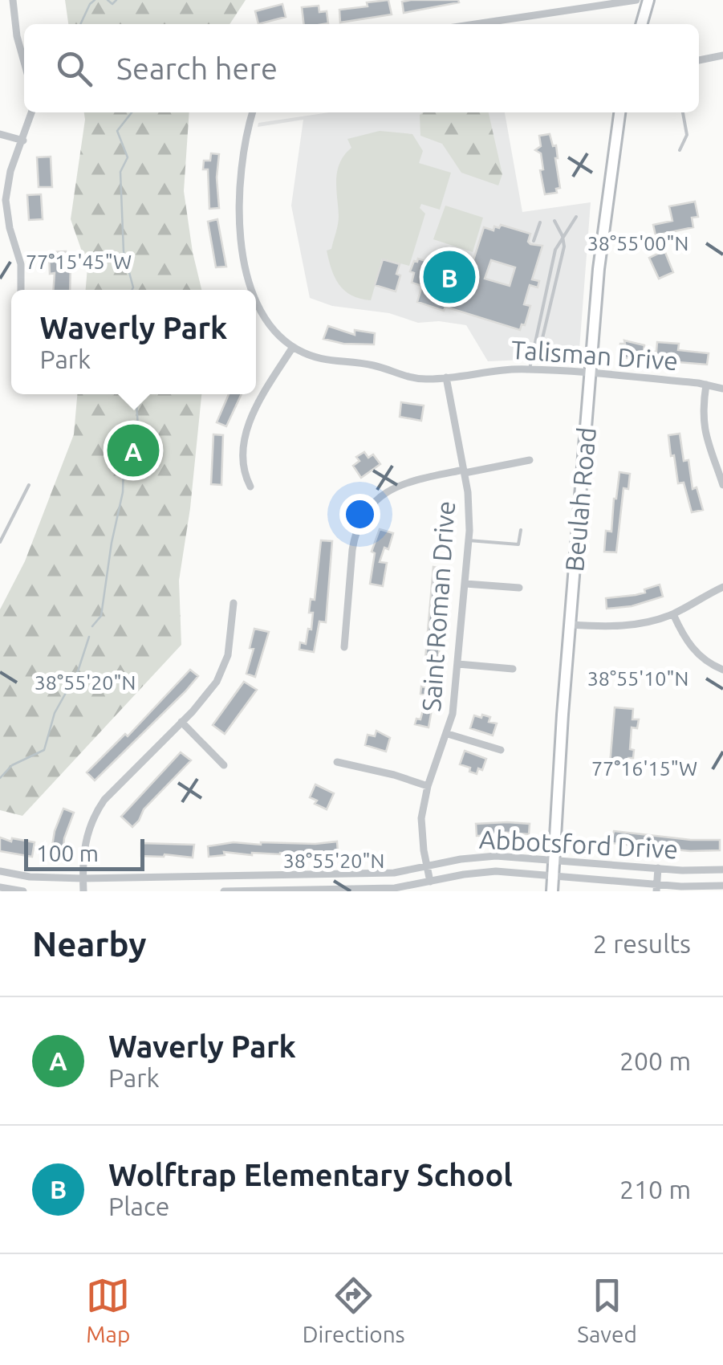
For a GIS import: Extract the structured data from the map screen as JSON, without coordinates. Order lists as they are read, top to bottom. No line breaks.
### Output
{"streets":{"main road":["Beulah Road"],"street":["Talisman Drive","Saint Roman Drive","Abbotsford Drive"]},"crossings":[["Talisman Drive","Beulah Road"],["Talisman Drive","Saint Roman Drive"],["Beulah Road","Abbotsford Drive"],["Saint Roman Drive","Abbotsford Drive"]],"scale_bar":"100 m","page":{"search":"Search here","pins":["B","A"],"popup":["Waverly Park","Park"],"scale":"100 m","heading":["Nearby","2 results"],"list":[{"mark":"A","name":"Waverly Park","note":"Park","value":"200 m"},{"mark":"B","name":"Wolftrap Elementary School","note":"Place","value":"210 m"}],"nav":["Map","Directions","Saved"]},"coordinates":["38°55'00\"N","77°15'45\"W","38°55'10\"N","38°55'20\"N","77°16'15\"W"]}
